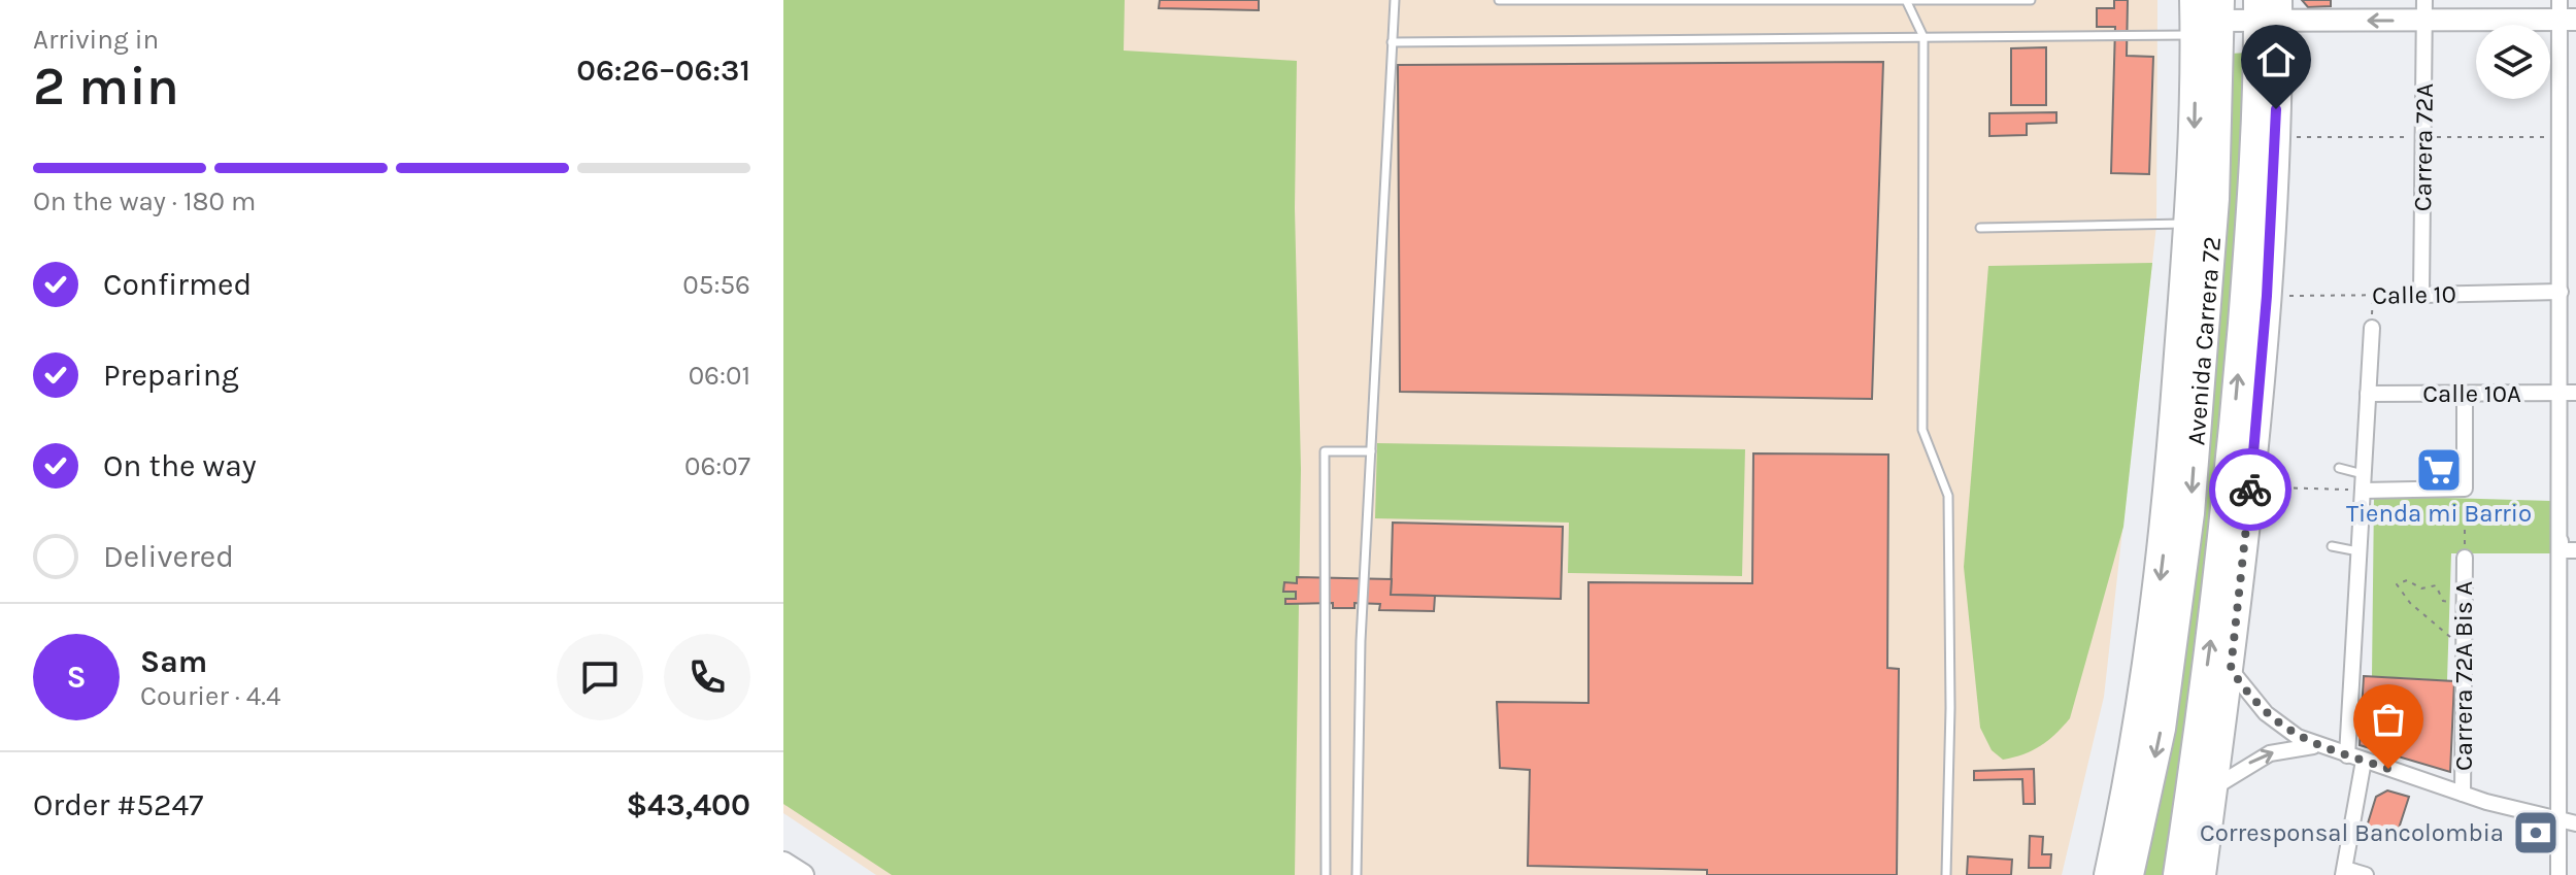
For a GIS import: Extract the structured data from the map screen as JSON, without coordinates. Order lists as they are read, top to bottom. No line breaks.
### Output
{"streets":{"highway":["Avenida Carrera 72"],"street":["Carrera 72A","Calle 10","Calle 10A","Carrera 72A Bis A"]},"crossings":[["Carrera 72A","Calle 10"]],"places":{"supermarket":["Tienda mi Barrio"],"bank":["Corresponsal Bancolombia"]},"page":{"heading":["2 min","Arriving in","06:26–06:31"],"panel":["Sam","Courier · 4.4","Order #5247","$43,400"],"bar":"On the way · 180 m","list":[["Confirmed","05:56"],["Preparing","06:01"],["On the way","06:07"],"Delivered"],"round":"S"}}
